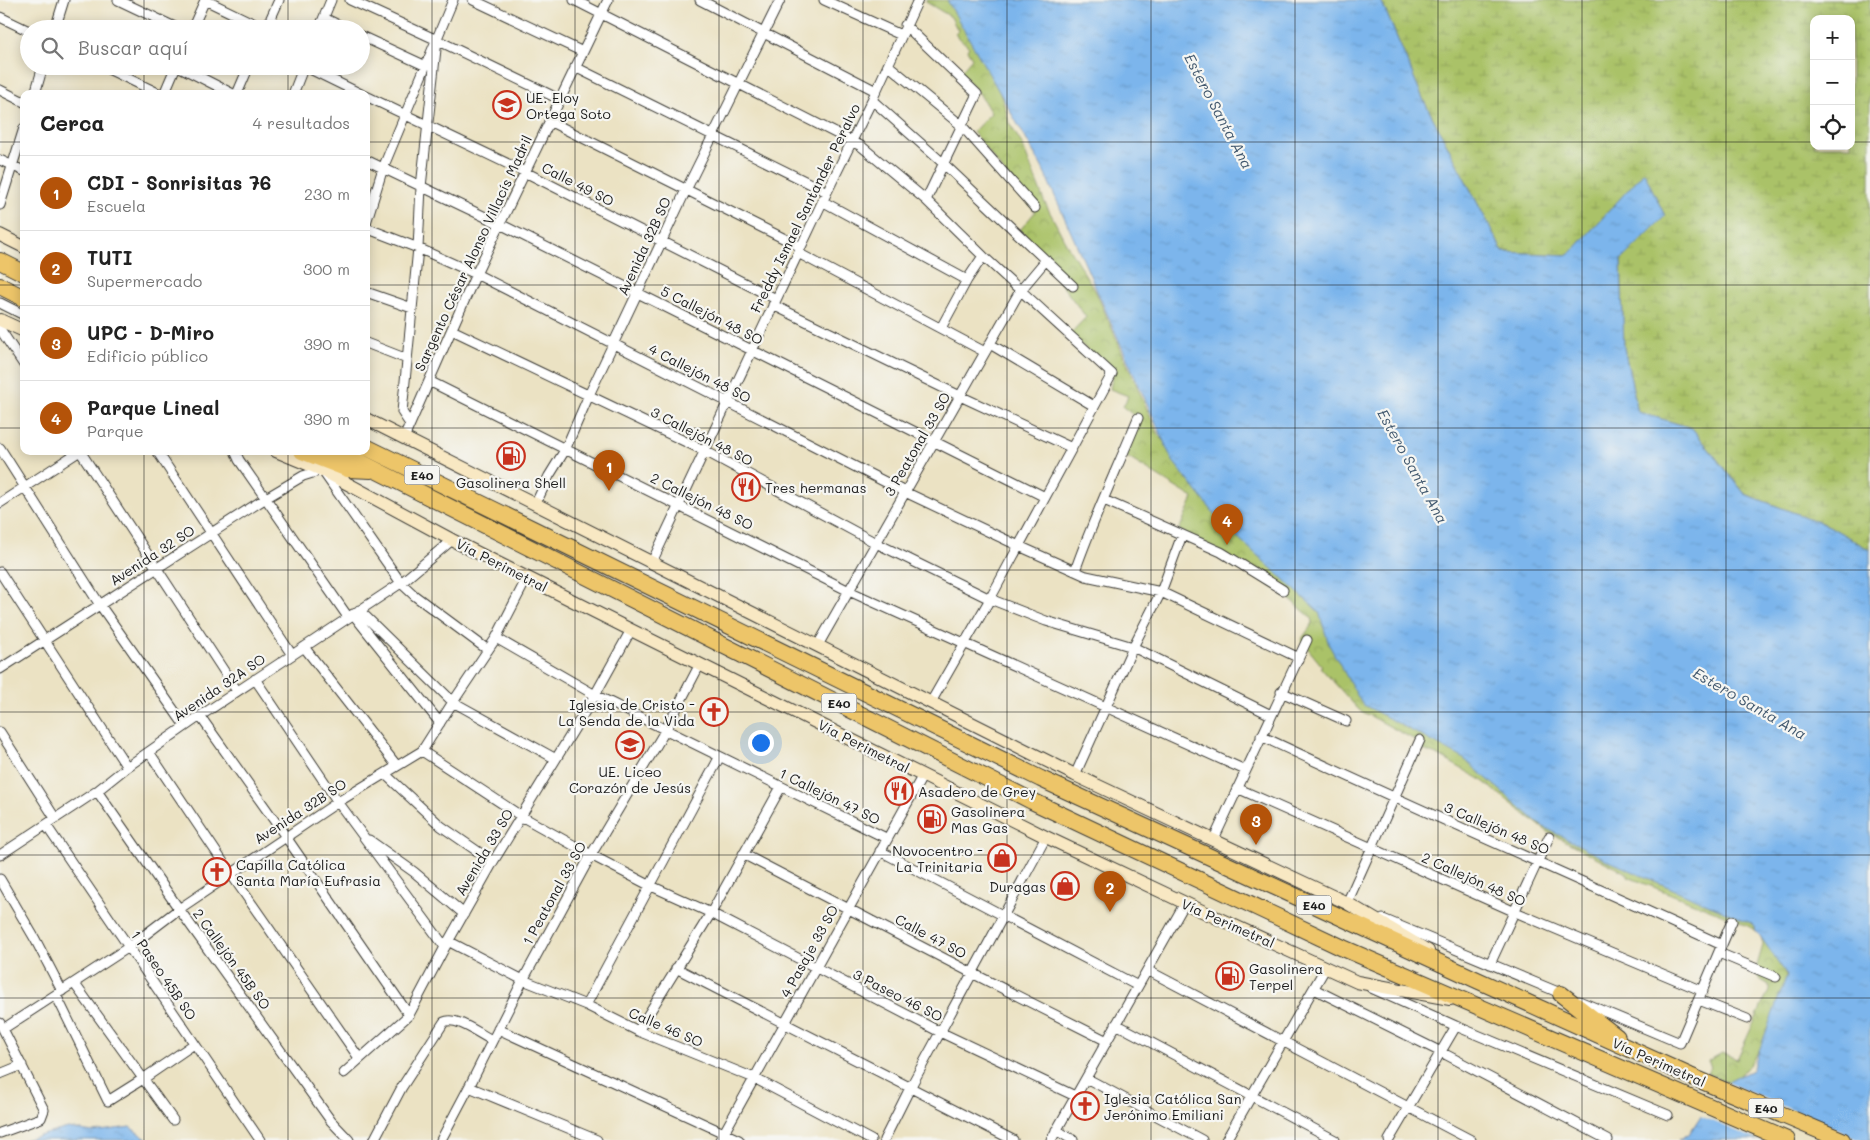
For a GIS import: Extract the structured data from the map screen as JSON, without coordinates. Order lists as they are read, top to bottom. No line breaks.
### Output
{"streets":{"highway":["E40","Vía Perimetral"],"street":["Calle 49 SO","Freddy Ismael Santander Peralvo","Avenida 32B SO","Sargento César Alonso Villacís Madril","5 Callejón 48 SO","4 Callejón 48 SO","3 Callejón 48 SO","3 Peatonal 33 SO","2 Callejón 48 SO","Avenida 32 SO","Avenida 32A SO","1 Callejón 47 SO","Avenida 33 SO","1 Peatonal 33 SO","Calle 47 SO","4 Pasaje 33 SO","2 Callejón 45B SO","1 Paseo 45B SO","3 Paseo 46 SO","Calle 46 SO"]},"crossings":[["Calle 49 SO","Freddy Ismael Santander Peralvo"],["Calle 49 SO","Avenida 32B SO"],["Calle 49 SO","Sargento César Alonso Villacís Madril"],["Calle 49 SO","3 Peatonal 33 SO"],["Freddy Ismael Santander Peralvo","5 Callejón 48 SO"],["Freddy Ismael Santander Peralvo","4 Callejón 48 SO"],["Freddy Ismael Santander Peralvo","3 Callejón 48 SO"],["Freddy Ismael Santander Peralvo","2 Callejón 48 SO"],["Freddy Ismael Santander Peralvo","Vía Perimetral"],["Avenida 32B SO","5 Callejón 48 SO"],["Avenida 32B SO","4 Callejón 48 SO"],["Avenida 32B SO","3 Callejón 48 SO"],["Avenida 32B SO","2 Callejón 48 SO"],["Avenida 32B SO","Vía Perimetral"],["Avenida 32B SO","1 Callejón 47 SO"],["Avenida 32B SO","2 Callejón 45B SO"],["Avenida 32B SO","1 Paseo 45B SO"],["Sargento César Alonso Villacís Madril","5 Callejón 48 SO"],["Sargento César Alonso Villacís Madril","4 Callejón 48 SO"],["Sargento César Alonso Villacís Madril","3 Callejón 48 SO"],["Sargento César Alonso Villacís Madril","2 Callejón 48 SO"],["Sargento César Alonso Villacís Madril","Vía Perimetral"],["5 Callejón 48 SO","3 Peatonal 33 SO"],["4 Callejón 48 SO","3 Peatonal 33 SO"],["3 Callejón 48 SO","3 Peatonal 33 SO"],["3 Peatonal 33 SO","2 Callejón 48 SO"],["3 Peatonal 33 SO","Vía Perimetral"],["Avenida 32 SO","Vía Perimetral"],["Vía Perimetral","Avenida 32A SO"],["Vía Perimetral","Avenida 33 SO"],["Vía Perimetral","1 Peatonal 33 SO"],["Vía Perimetral","4 Pasaje 33 SO"],["Avenida 32A SO","2 Callejón 45B SO"],["Avenida 32A SO","1 Paseo 45B SO"],["1 Callejón 47 SO","Avenida 33 SO"],["1 Callejón 47 SO","1 Peatonal 33 SO"],["1 Callejón 47 SO","4 Pasaje 33 SO"],["Avenida 33 SO","3 Paseo 46 SO"],["Avenida 33 SO","Calle 46 SO"],["1 Peatonal 33 SO","3 Paseo 46 SO"],["1 Peatonal 33 SO","Calle 46 SO"],["Calle 47 SO","4 Pasaje 33 SO"],["4 Pasaje 33 SO","3 Paseo 46 SO"],["4 Pasaje 33 SO","Calle 46 SO"]],"water":["Estero Santa Ana"],"places":{"school or university":["UE. Eloy Ortega Soto","UE. Liceo Corazón de Jesús"],"fuel station":["Gasolinera Shell","Gasolinera Mas Gas","Gasolinera Terpel"],"restaurant":["Tres hermanas","Asadero de Grey"],"church":["Iglesia de Cristo - La Senda de la Vida","Capilla Católica Santa María Eufrasia","Iglesia Católica San Jerónimo Emiliani"],"shop":["Novocentro - La Trinitaria","Duragas"]},"page":{"map_buttons":["+","−"],"search":"Buscar aquí","heading":["Cerca","4 resultados"],"list":[{"mark":"1","name":"CDI - Sonrisitas 76","note":"Escuela","value":"230 m"},{"mark":"2","name":"TUTI","note":"Supermercado","value":"300 m"},{"mark":"3","name":"UPC - D-Miro","note":"Edificio público","value":"390 m"},{"mark":"4","name":"Parque Lineal","note":"Parque","value":"390 m"}],"pins":["1","4","3","2"]}}
